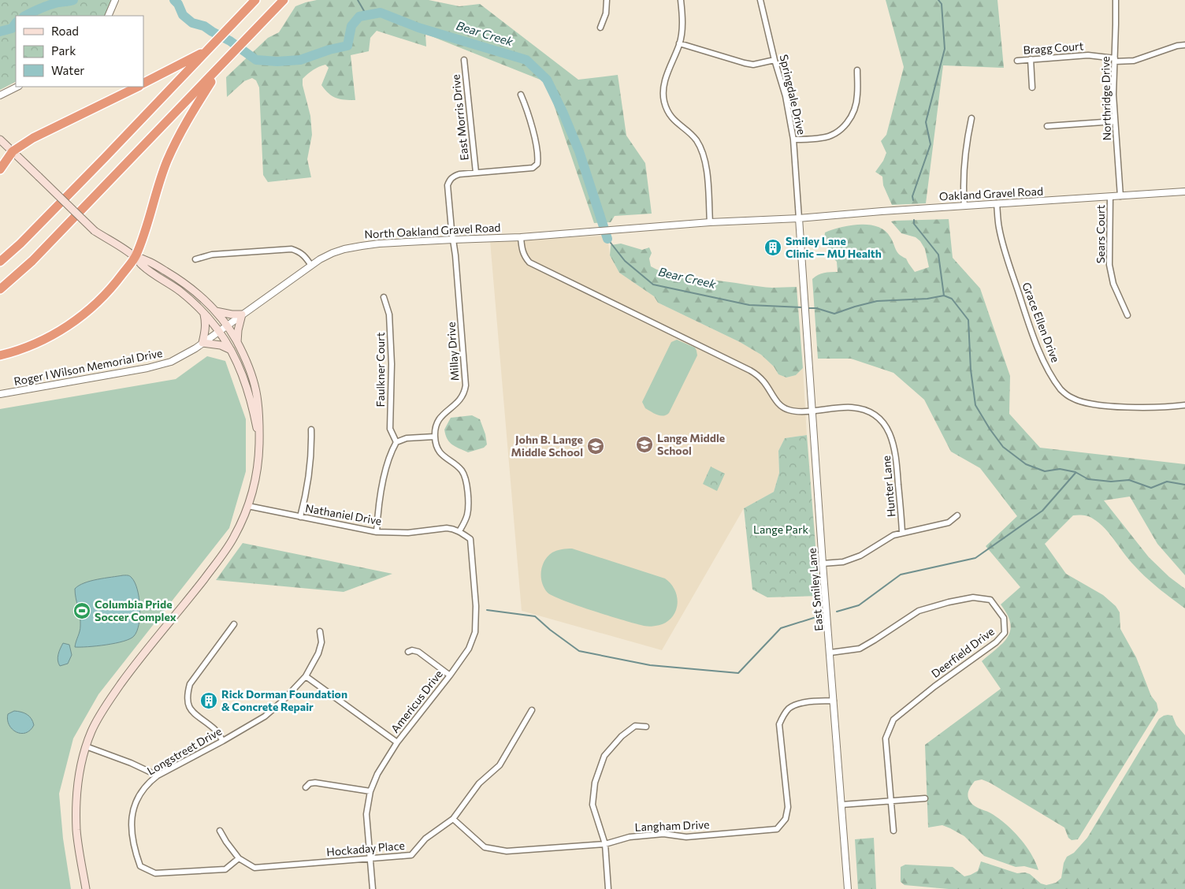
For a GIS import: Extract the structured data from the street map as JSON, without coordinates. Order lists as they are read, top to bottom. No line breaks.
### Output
{"streets":{"street":["Bragg Court","Springdale Drive","Northridge Drive","East Morris Drive","Oakland Gravel Road","North Oakland Gravel Road","Sears Court","Grace Ellen Drive","Millay Drive","Roger I Wilson Memorial Drive","Faulkner Court","Hunter Lane","Nathaniel Drive","East Smiley Lane","Deerfield Drive","Americus Drive","Longstreet Drive","Langham Drive","Hockaday Place"]},"crossings":[["Bragg Court","Northridge Drive"],["Springdale Drive","Oakland Gravel Road"],["Springdale Drive","North Oakland Gravel Road"],["Springdale Drive","East Smiley Lane"],["Northridge Drive","Oakland Gravel Road"],["East Morris Drive","Millay Drive"],["Oakland Gravel Road","North Oakland Gravel Road"],["Oakland Gravel Road","Sears Court"],["Oakland Gravel Road","Grace Ellen Drive"],["Oakland Gravel Road","East Smiley Lane"],["North Oakland Gravel Road","Millay Drive"],["North Oakland Gravel Road","Roger I Wilson Memorial Drive"],["North Oakland Gravel Road","Hunter Lane"],["North Oakland Gravel Road","East Smiley Lane"],["Hunter Lane","East Smiley Lane"],["Nathaniel Drive","Americus Drive"],["East Smiley Lane","Deerfield Drive"],["East Smiley Lane","Langham Drive"],["Americus Drive","Hockaday Place"],["Longstreet Drive","Hockaday Place"],["Langham Drive","Hockaday Place"]],"water":["Bear Creek"],"parks":["Lange Park"],"places":{"building":["Smiley Lane Clinic — MU Health","Rick Dorman Foundation & Concrete Repair"],"school or university":["Lange Middle School","John B. Lange Middle School"],"sports":["Columbia Pride Soccer Complex"]},"legend":["Road","Park","Water"]}
